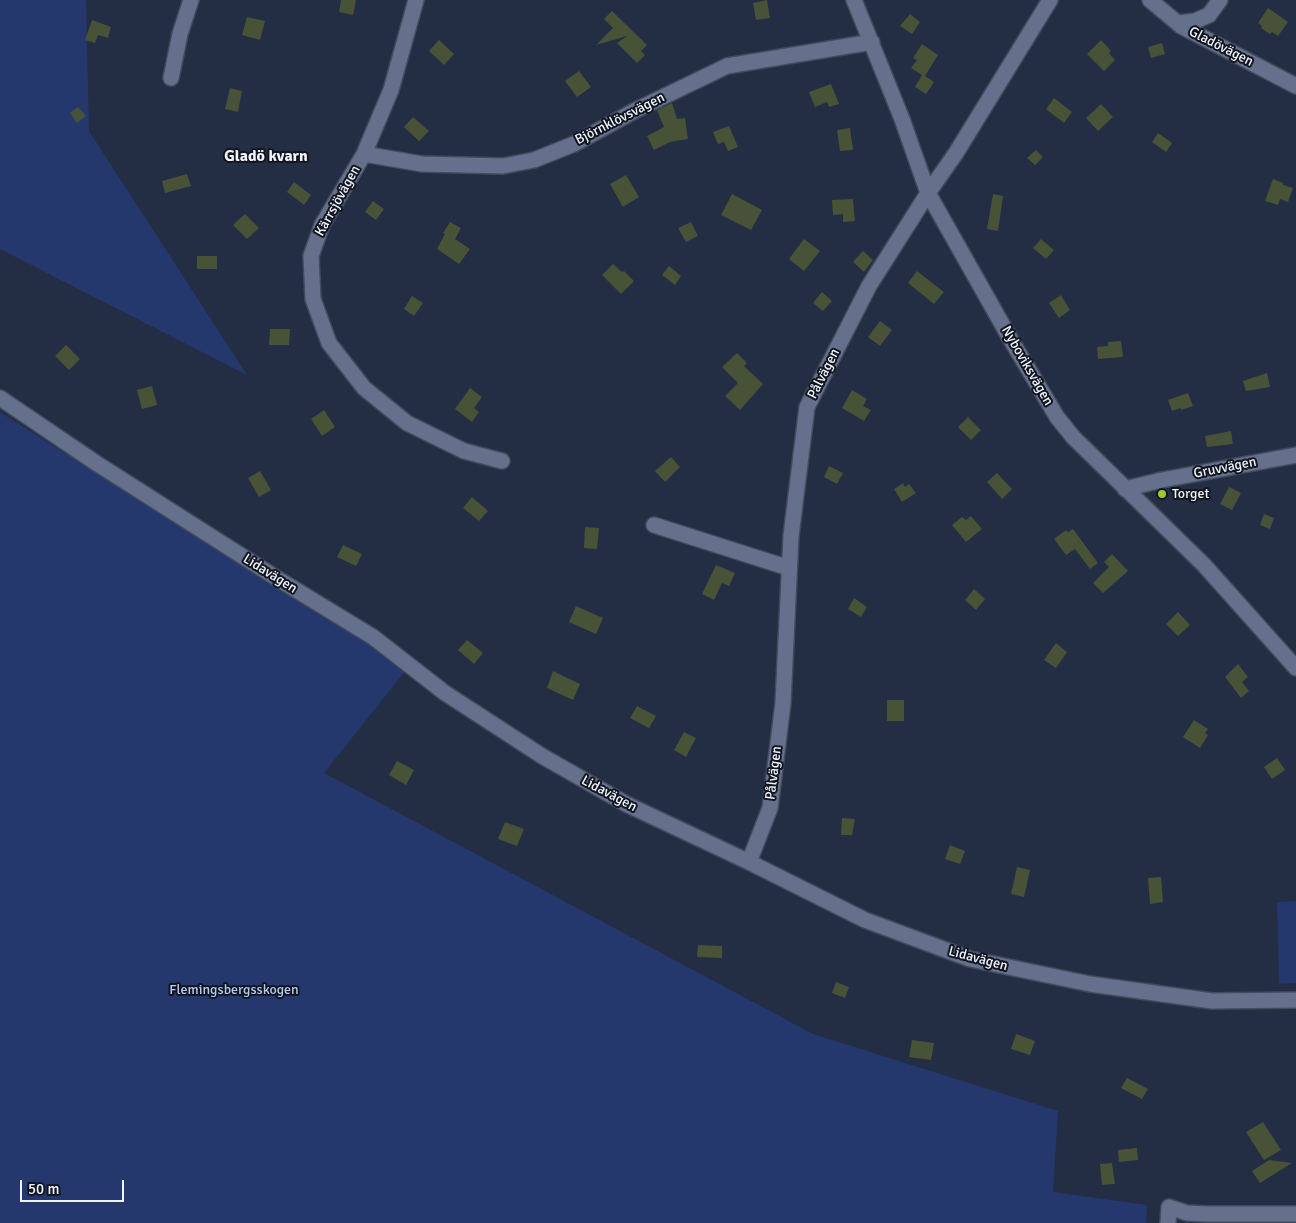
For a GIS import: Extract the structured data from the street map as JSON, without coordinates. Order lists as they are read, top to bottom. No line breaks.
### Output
{"streets":{"street":["Gladövägen","Björnklövsvägen","Kärrsjövägen","Nyboviksvägen","Pålvägen","Gruvvägen","Lidavägen"]},"crossings":[["Björnklövsvägen","Kärrsjövägen"],["Björnklövsvägen","Nyboviksvägen"],["Nyboviksvägen","Pålvägen"],["Nyboviksvägen","Gruvvägen"],["Pålvägen","Lidavägen"]],"districts":["Gladö kvarn"],"parks":["Flemingsbergsskogen"],"places":["Torget"],"scale_bar":"50 m"}
